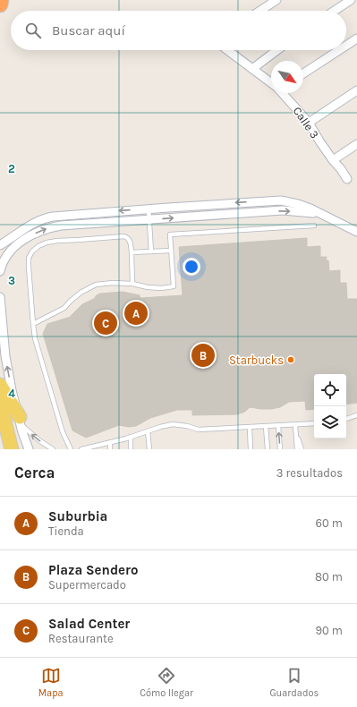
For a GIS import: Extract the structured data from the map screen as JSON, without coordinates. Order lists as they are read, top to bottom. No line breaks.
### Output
{"streets":{"street":["Calle 3"]},"places":["Starbucks"],"north":"bottom right","page":{"search":"Buscar aquí","pins":["A","C","B"],"heading":["Cerca","3 resultados"],"list":[{"mark":"A","name":"Suburbia","note":"Tienda","value":"60 m"},{"mark":"B","name":"Plaza Sendero","note":"Supermercado","value":"80 m"},{"mark":"C","name":"Salad Center","note":"Restaurante","value":"90 m"}],"nav":["Mapa","Cómo llegar","Guardados"]},"grid":{"rows":["2","3","4"]}}
